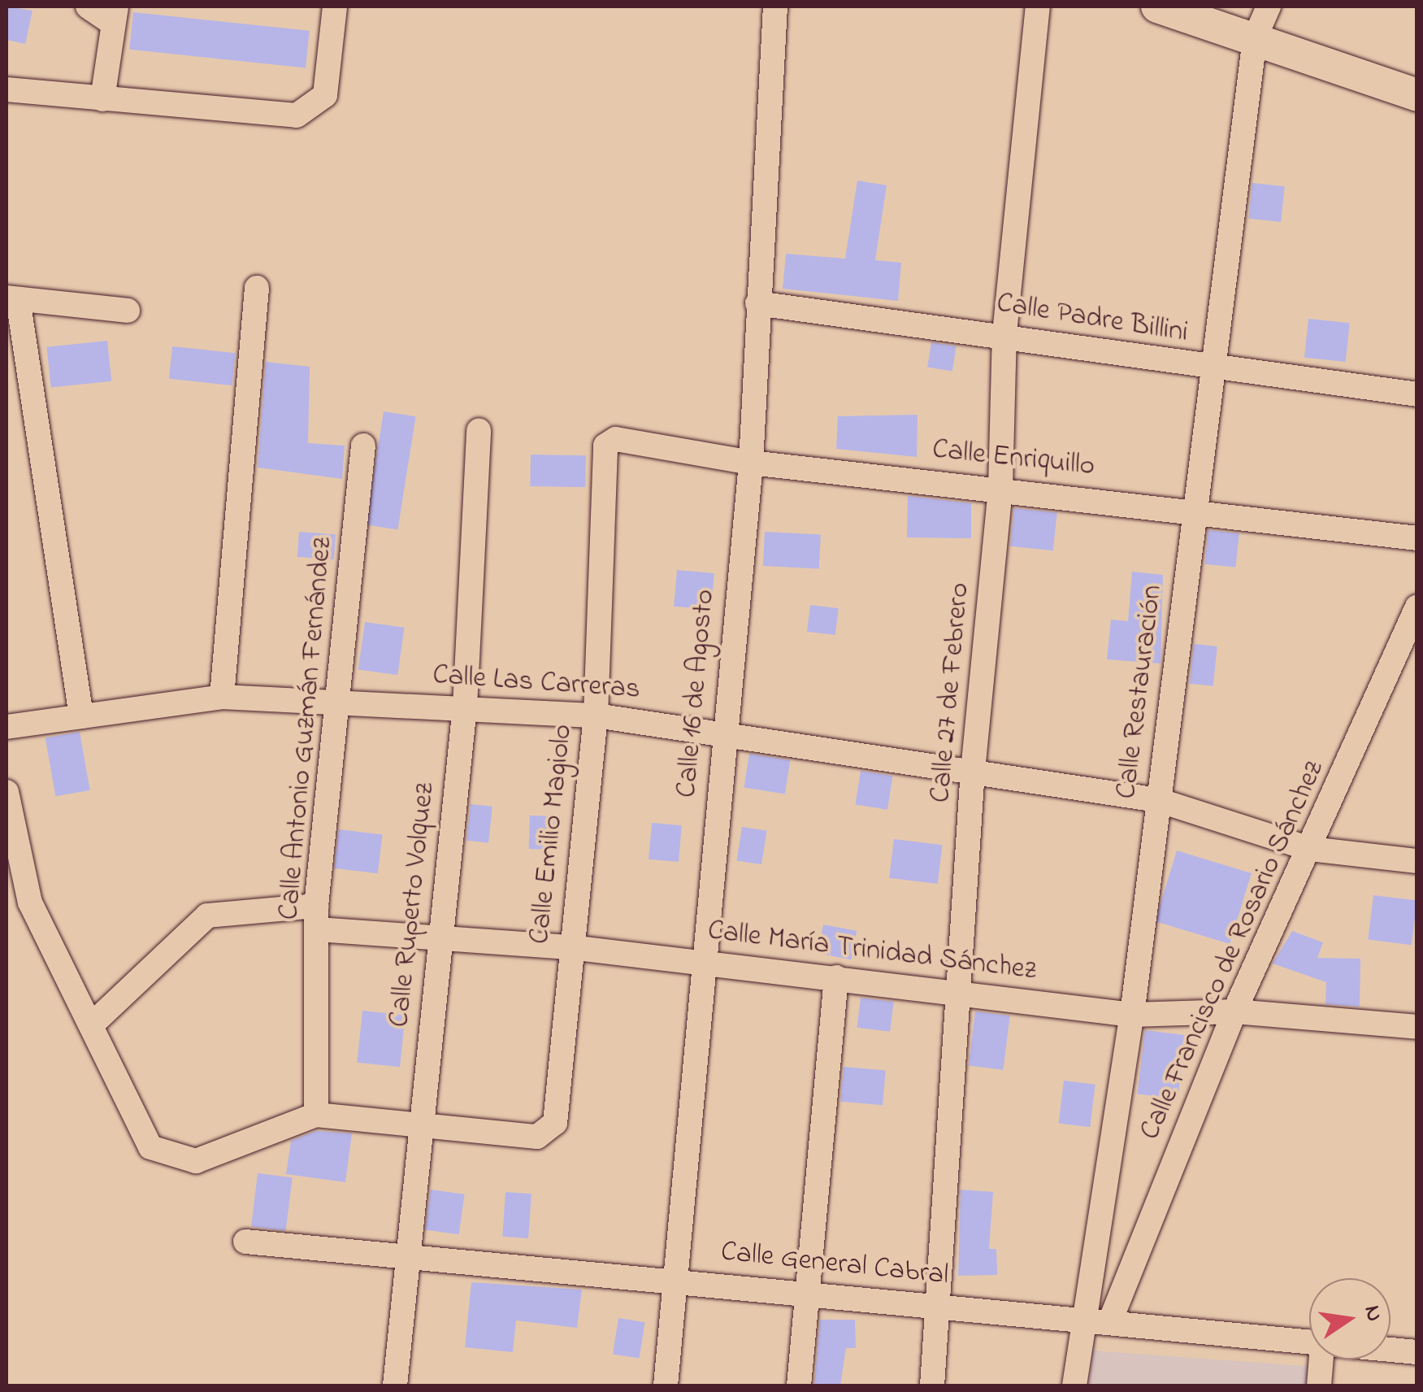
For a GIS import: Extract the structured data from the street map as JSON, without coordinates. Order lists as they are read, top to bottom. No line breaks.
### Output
{"streets":{"street":["Calle Padre Billini","Calle Enriquillo","Calle Las Carreras","Calle Restauración","Calle 27 de Febrero","Calle 16 de Agosto","Calle Antonio Guzmán Fernández","Calle Emilio Magiolo","Calle Ruperto Volquez","Calle Francisco de Rosario Sánchez","Calle María Trinidad Sánchez","Calle General Cabral"]},"crossings":[["Calle Padre Billini","Calle Restauración"],["Calle Padre Billini","Calle 27 de Febrero"],["Calle Padre Billini","Calle 16 de Agosto"],["Calle Enriquillo","Calle Restauración"],["Calle Enriquillo","Calle 27 de Febrero"],["Calle Enriquillo","Calle 16 de Agosto"],["Calle Enriquillo","Calle Emilio Magiolo"],["Calle Las Carreras","Calle Restauración"],["Calle Las Carreras","Calle 27 de Febrero"],["Calle Las Carreras","Calle 16 de Agosto"],["Calle Las Carreras","Calle Antonio Guzmán Fernández"],["Calle Las Carreras","Calle Emilio Magiolo"],["Calle Las Carreras","Calle Ruperto Volquez"],["Calle Las Carreras","Calle Francisco de Rosario Sánchez"],["Calle Restauración","Calle Francisco de Rosario Sánchez"],["Calle Restauración","Calle María Trinidad Sánchez"],["Calle Restauración","Calle General Cabral"],["Calle 27 de Febrero","Calle María Trinidad Sánchez"],["Calle 27 de Febrero","Calle General Cabral"],["Calle 16 de Agosto","Calle María Trinidad Sánchez"],["Calle 16 de Agosto","Calle General Cabral"],["Calle Antonio Guzmán Fernández","Calle María Trinidad Sánchez"],["Calle Emilio Magiolo","Calle Ruperto Volquez"],["Calle Emilio Magiolo","Calle María Trinidad Sánchez"],["Calle Ruperto Volquez","Calle María Trinidad Sánchez"],["Calle Ruperto Volquez","Calle General Cabral"],["Calle Francisco de Rosario Sánchez","Calle María Trinidad Sánchez"],["Calle Francisco de Rosario Sánchez","Calle General Cabral"]],"north":"right"}
